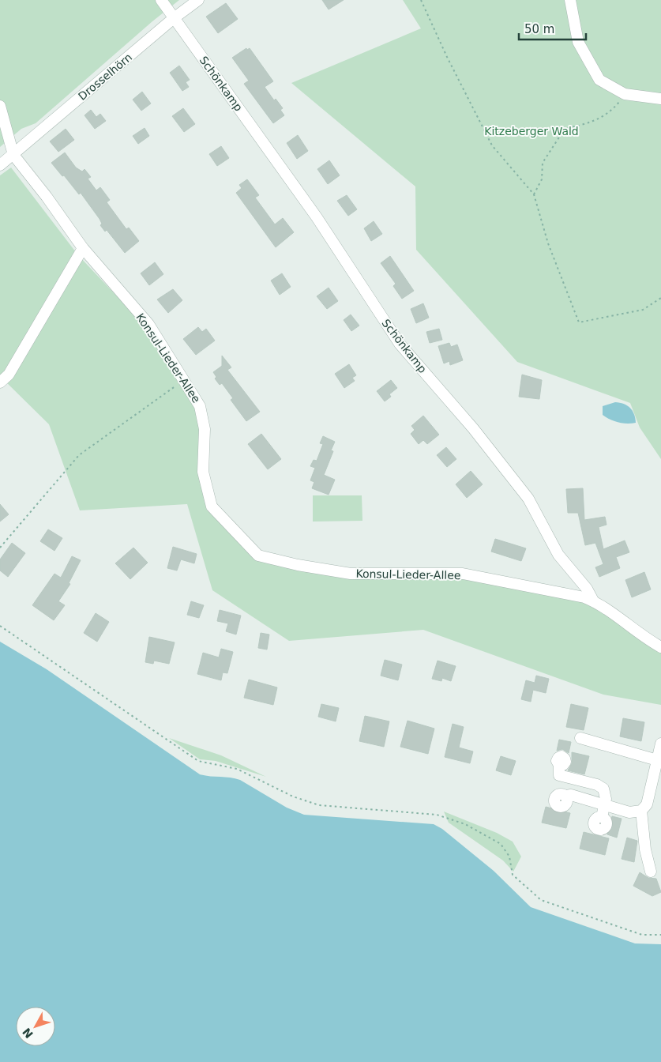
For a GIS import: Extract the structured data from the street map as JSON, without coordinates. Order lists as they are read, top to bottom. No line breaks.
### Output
{"streets":{"street":["Drosselhörn","Schönkamp","Konsul-Lieder-Allee"]},"crossings":[["Drosselhörn","Schönkamp"],["Drosselhörn","Konsul-Lieder-Allee"],["Schönkamp","Konsul-Lieder-Allee"]],"parks":["Kitzeberger Wald"],"scale_bar":"50 m","north":"bottom left"}
